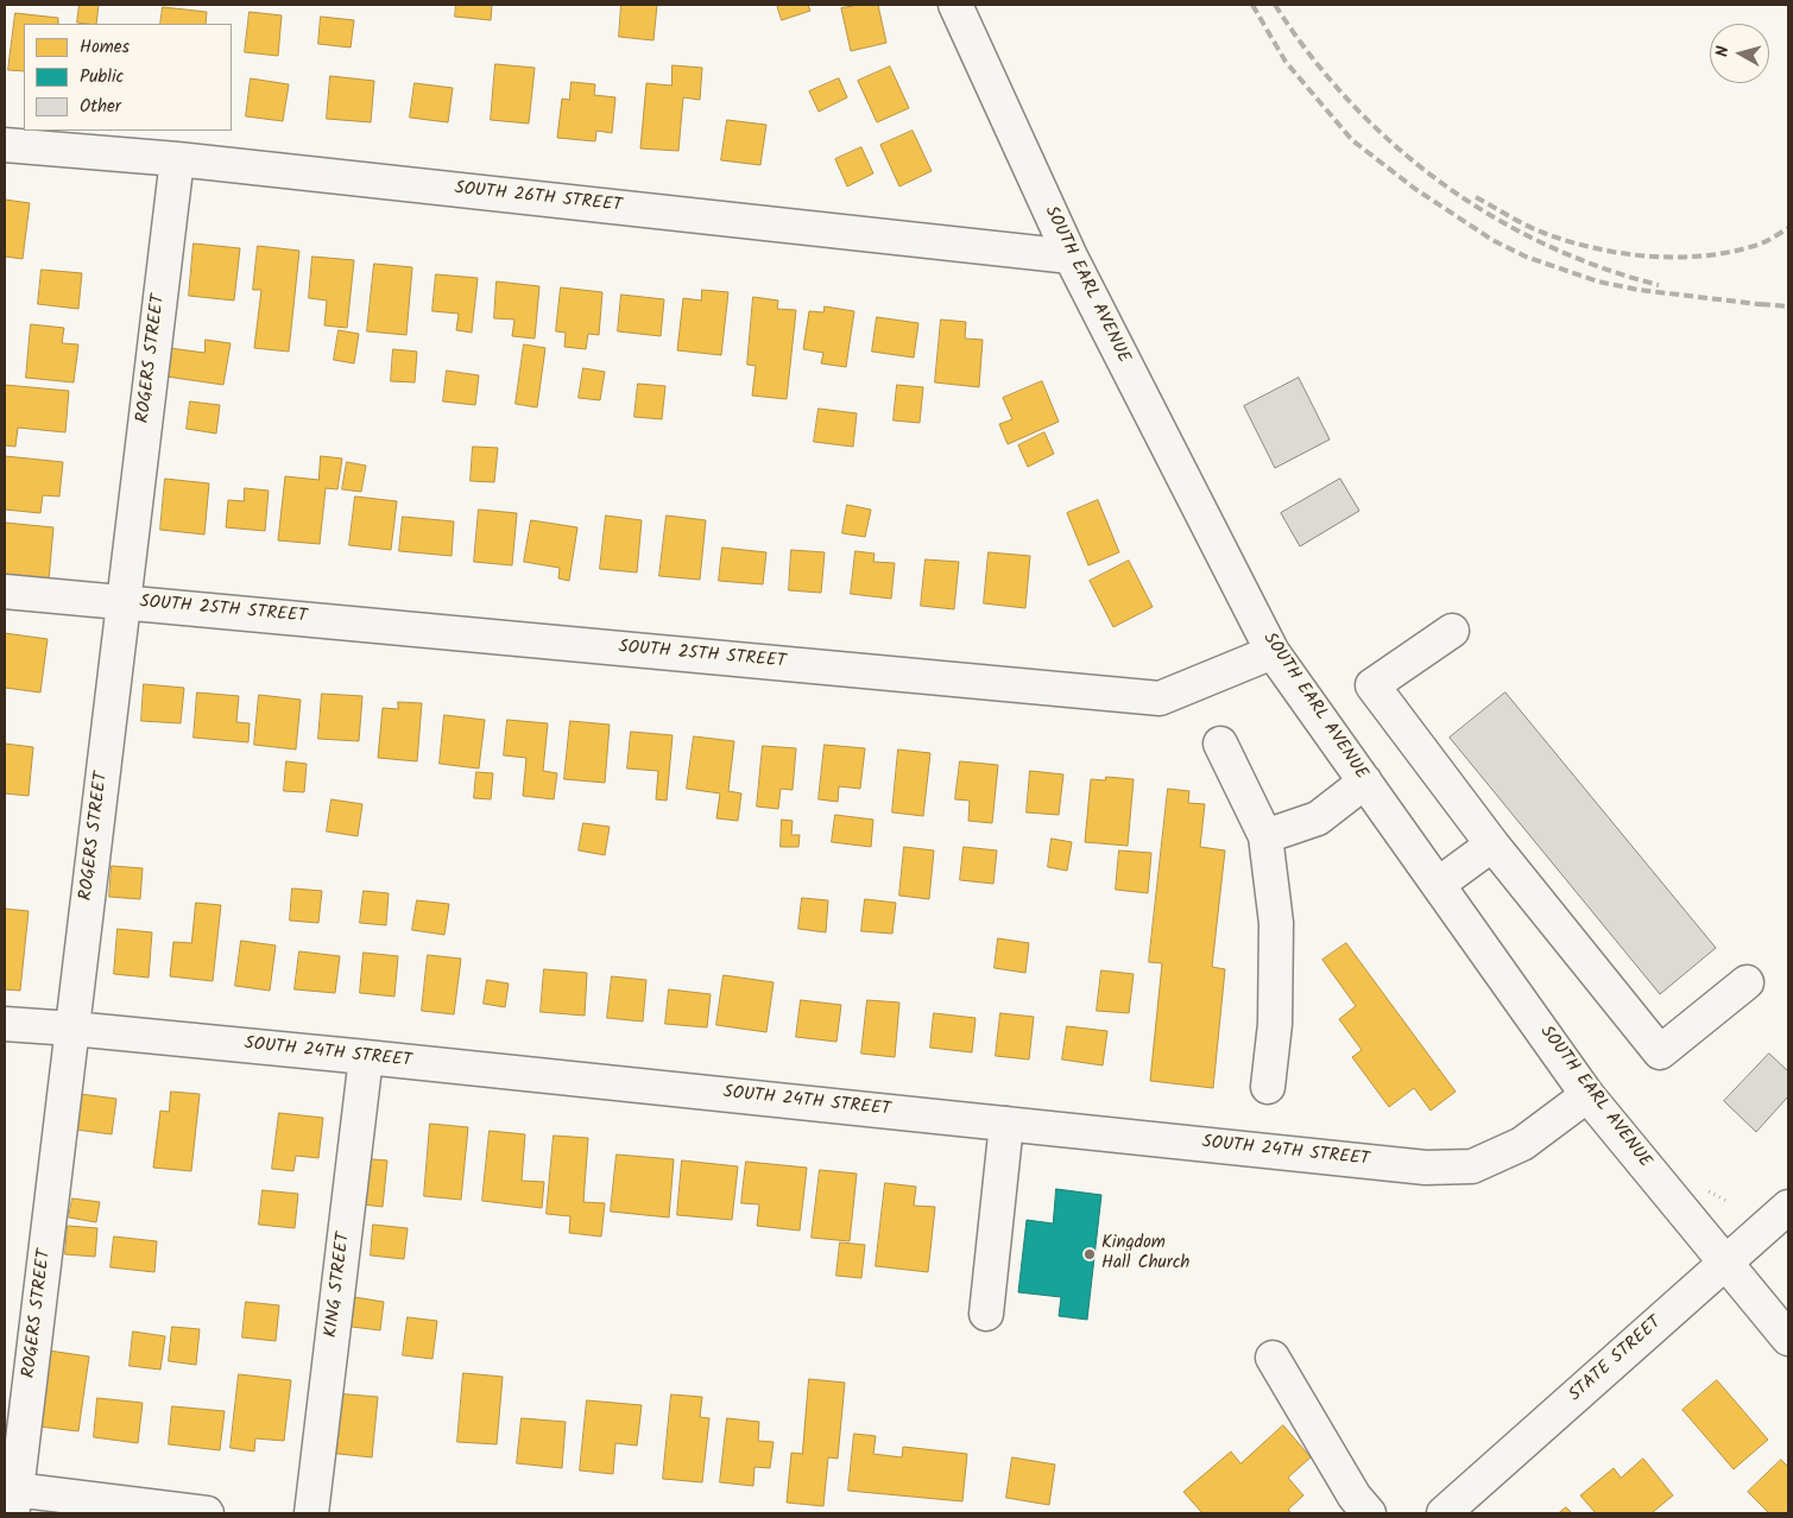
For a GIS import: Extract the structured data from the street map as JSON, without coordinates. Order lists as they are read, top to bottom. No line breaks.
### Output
{"streets":{"street":["SOUTH 26TH STREET","SOUTH EARL AVENUE","ROGERS STREET","SOUTH 25TH STREET","SOUTH 24TH STREET","KING STREET","STATE STREET"]},"crossings":[["SOUTH 26TH STREET","SOUTH EARL AVENUE"],["SOUTH 26TH STREET","ROGERS STREET"],["SOUTH EARL AVENUE","SOUTH 25TH STREET"],["SOUTH EARL AVENUE","SOUTH 24TH STREET"],["SOUTH EARL AVENUE","STATE STREET"],["ROGERS STREET","SOUTH 25TH STREET"],["ROGERS STREET","SOUTH 24TH STREET"],["SOUTH 24TH STREET","KING STREET"]],"places":["Kingdom Hall Church"],"legend":["Homes","Public","Other"],"north":"left"}
